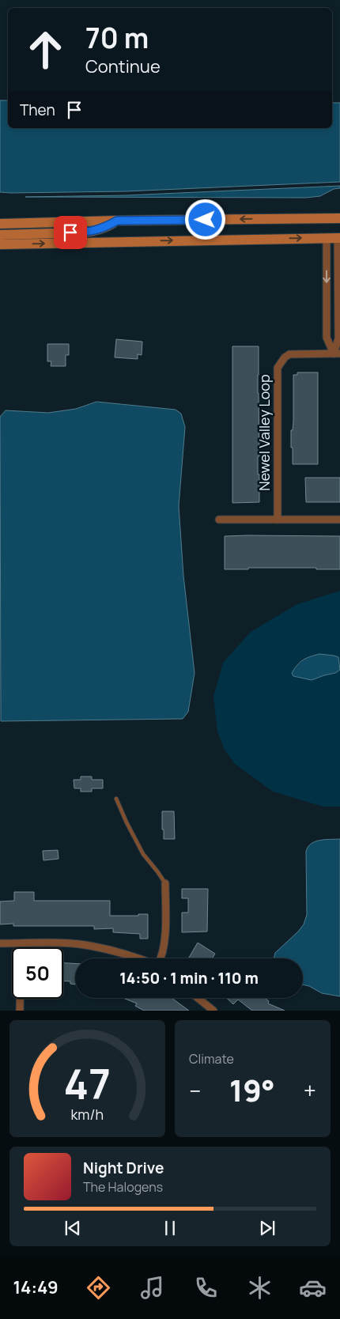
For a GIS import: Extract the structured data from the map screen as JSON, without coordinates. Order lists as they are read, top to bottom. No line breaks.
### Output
{"streets":{"street":["Newel Valley Loop"]},"page":{"turn":["70 m","Continue"],"then":"Then","limit":"50","trip":"14:50 · 1 min · 110 m","tile":"Climate","heat":["−","19°","+"],"song":["Night Drive","The Halogens"],"tabs":"14:49","gauge":["47","km/h"]}}
